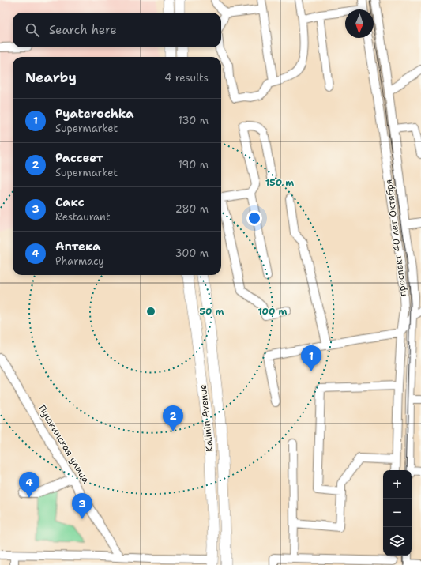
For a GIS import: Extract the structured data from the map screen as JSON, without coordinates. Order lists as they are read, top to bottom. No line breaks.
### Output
{"streets":{"main road":["Kalinin Avenue"],"street":["проспект 40 лет Октября","Пушкинская улица"]},"north":"bottom","page":{"search":"Search here","heading":["Nearby","4 results"],"list":[{"mark":"1","name":"Pyaterochka","note":"Supermarket","value":"130 m"},{"mark":"2","name":"Рассвет","note":"Supermarket","value":"190 m"},{"mark":"3","name":"Сакс","note":"Restaurant","value":"280 m"},{"mark":"4","name":"Аптека","note":"Pharmacy","value":"300 m"}],"pins":["1","2","4","3"],"map_buttons":["+","−"]},"rings":["150 m","50 m","100 m"]}
